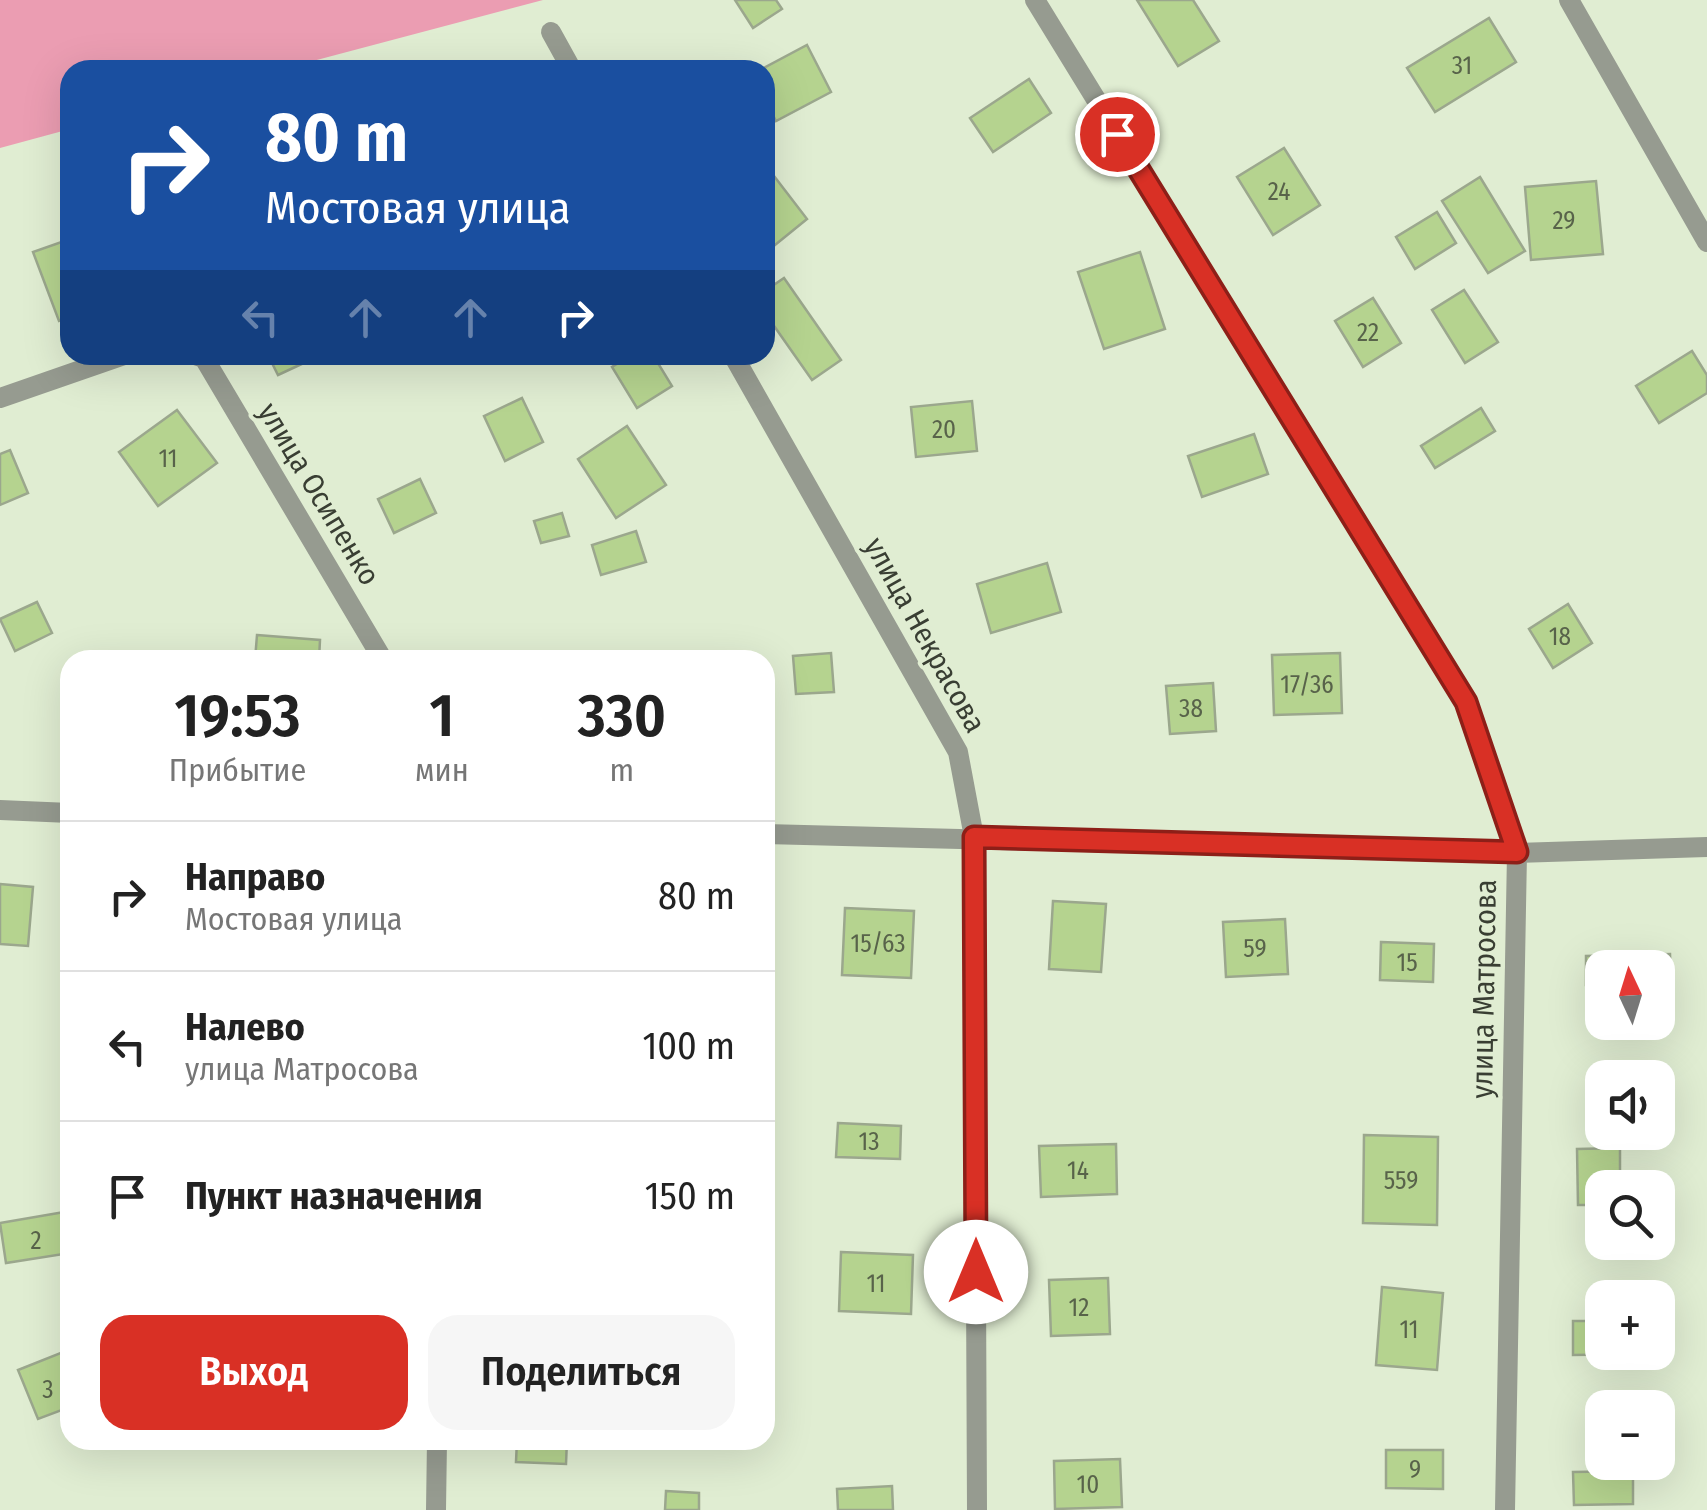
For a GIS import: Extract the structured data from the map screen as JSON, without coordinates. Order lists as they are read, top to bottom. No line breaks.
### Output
{"streets":{"street":["улица Осипенко","улица Некрасова","улица Матросова"]},"house_numbers":["31","24","29","22","20","11","18","17/36","38","15/63","59","15","13","14","559","2","11","12","11","3","9","10"],"north":"top","page":{"turn":["80 m","Мостовая улица"],"eta":["19:53","Прибытие","1","мин","330","m"],"list":[{"name":"Направо","note":"Мостовая улица","value":"80 m"},{"name":"Налево","note":"улица Матросова","value":"100 m"},{"name":"Пункт назначения","value":"150 m"}],"map_buttons":["+","−"],"buttons":["Выход","Поделиться"]}}
